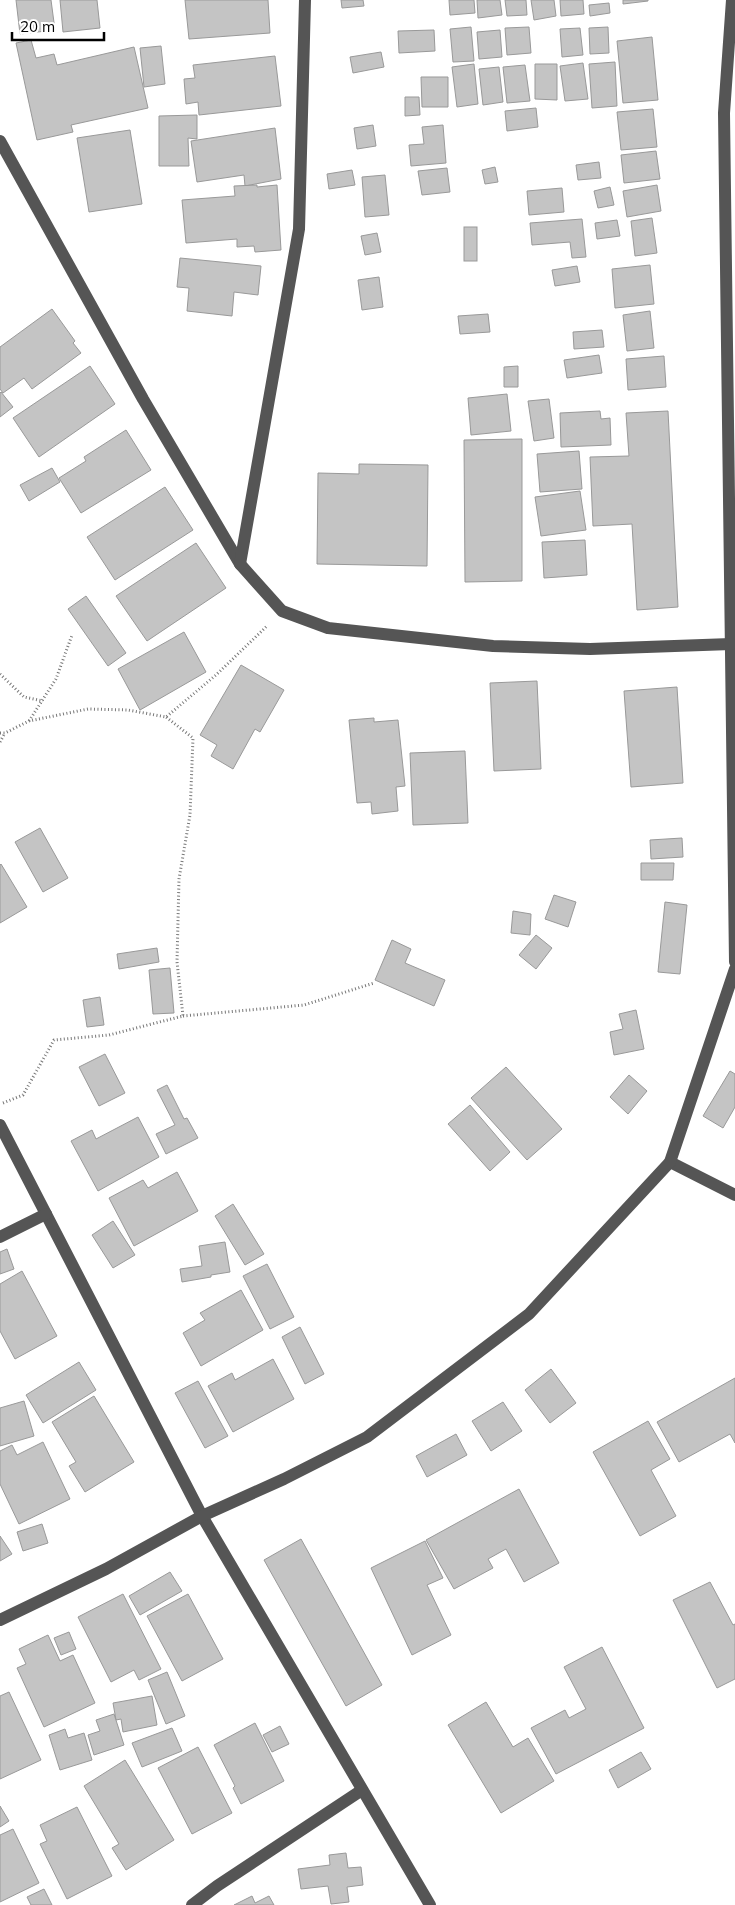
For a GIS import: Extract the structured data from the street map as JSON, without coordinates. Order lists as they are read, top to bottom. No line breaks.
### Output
{"scale_bar":"20 m"}
